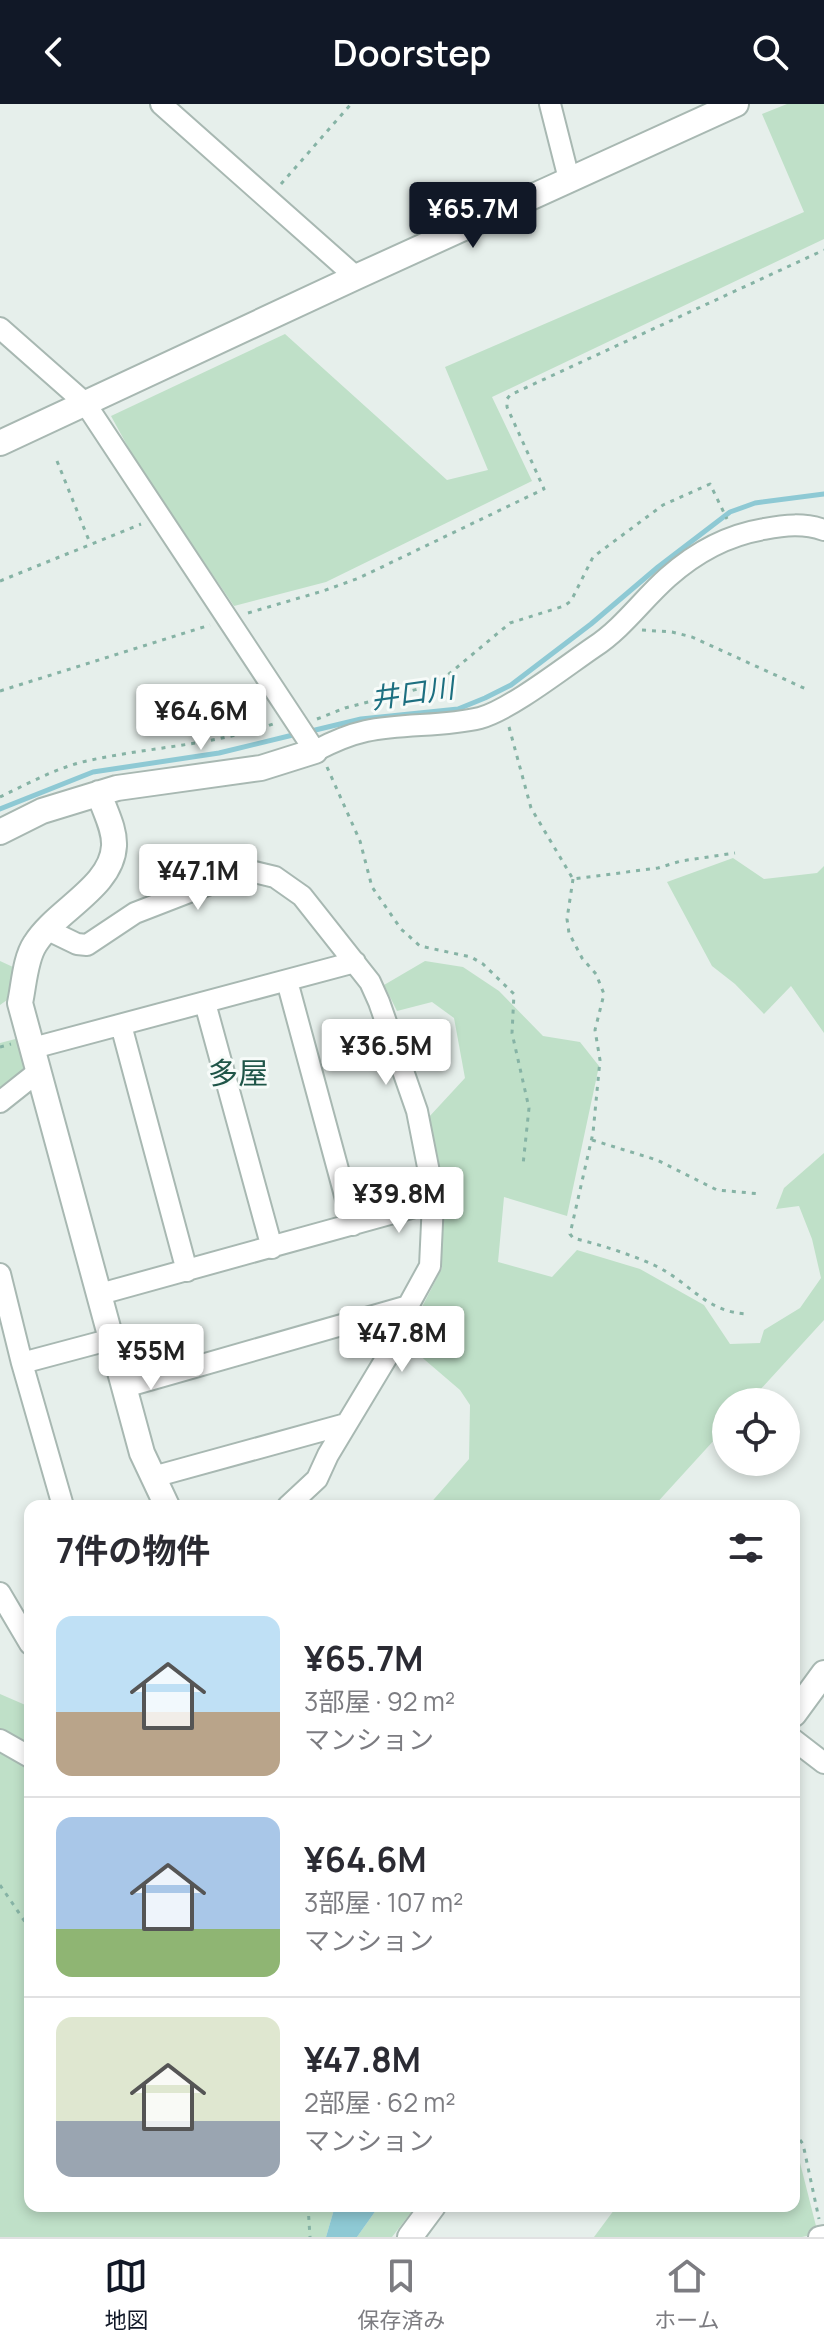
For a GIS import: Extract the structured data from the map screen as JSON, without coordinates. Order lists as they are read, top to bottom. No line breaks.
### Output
{"districts":["多屋"],"water":["井口川"],"page":{"header":"Doorstep","price":["¥65.7M","¥64.6M","¥47.1M","¥36.5M","¥39.8M","¥47.8M","¥55M"],"heading":"7件の物件","list":[{"name":"¥65.7M","note":"3部屋 · 92 m² · マンション"},{"name":"¥64.6M","note":"3部屋 · 107 m² · マンション"},{"name":"¥47.8M","note":"2部屋 · 62 m² · マンション"}],"tabs":["地図","保存済み","ホーム"]}}
